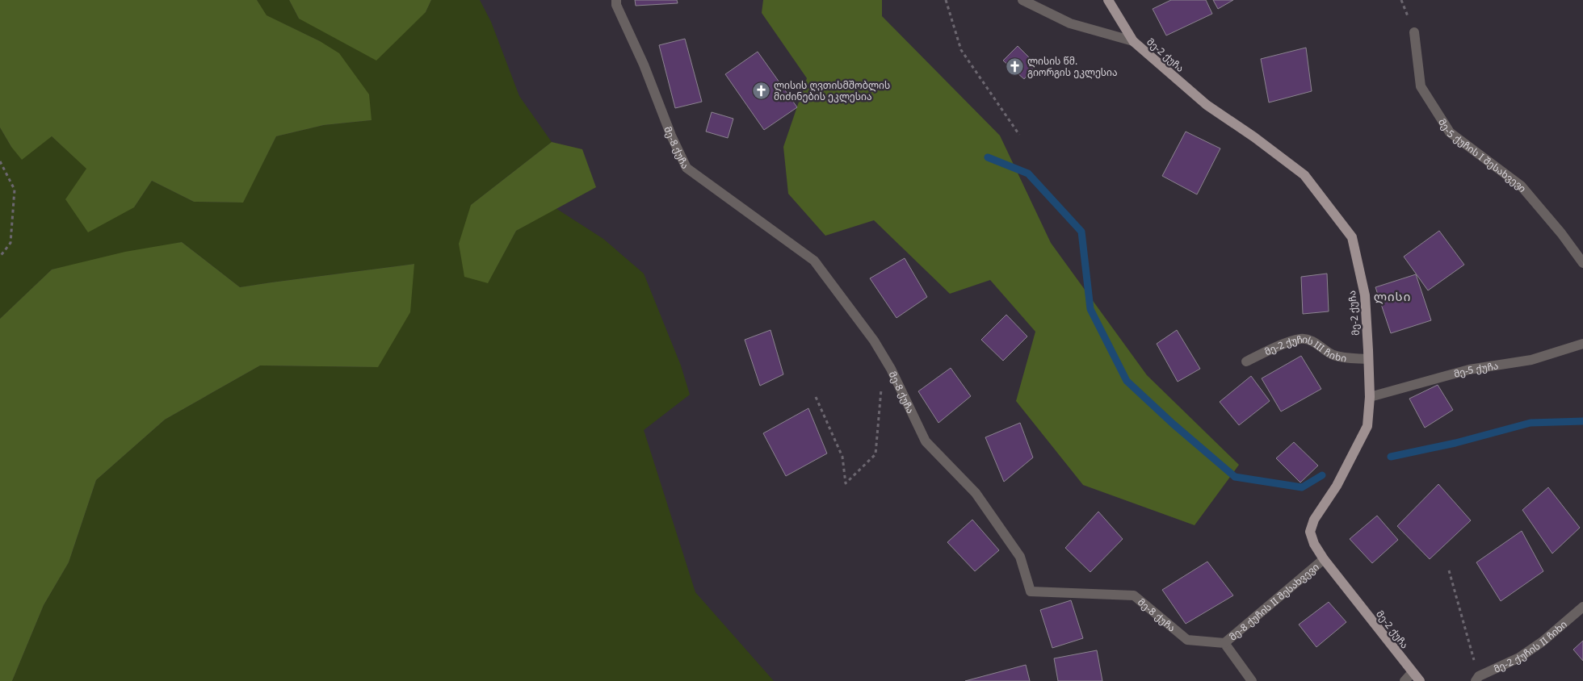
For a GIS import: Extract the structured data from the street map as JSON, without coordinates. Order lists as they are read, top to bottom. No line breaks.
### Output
{"streets":{"main road":["მე-2 ქუჩა"],"street":["მე-8 ქუჩა","მე-5 ქუჩის I შესახვევი","მე-2 ქუჩის III ჩიხი","მე-5 ქუჩა","მე-8 ქუჩის II შესახვევი","მე-2 ქუჩის II ჩიხი"]},"crossings":[["მე-2 ქუჩა","მე-2 ქუჩის III ჩიხი"],["მე-2 ქუჩა","მე-5 ქუჩა"],["მე-2 ქუჩა","მე-8 ქუჩის II შესახვევი"],["მე-8 ქუჩა","მე-8 ქუჩის II შესახვევი"]],"districts":["ლისი"],"places":{"church":["ლისის წმ. გიორგის ეკლესია","ლისის ღვთისმშობლის მიძინების ეკლესია"]}}
